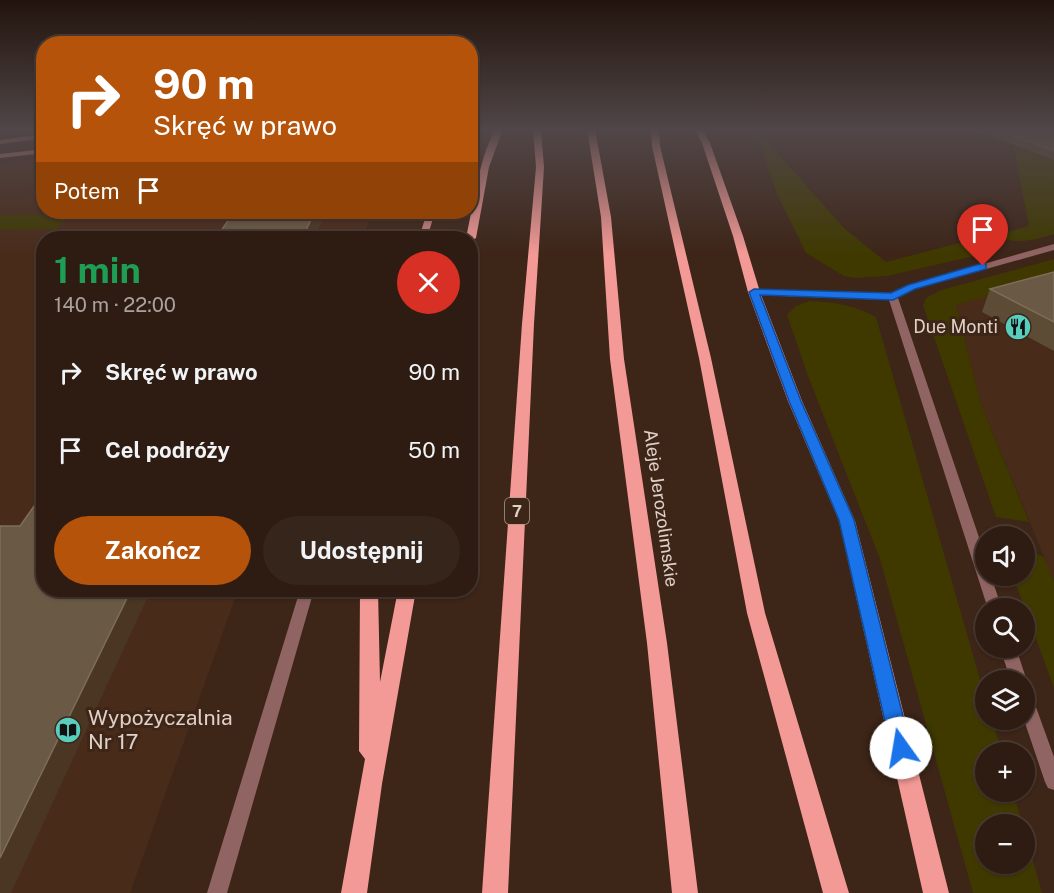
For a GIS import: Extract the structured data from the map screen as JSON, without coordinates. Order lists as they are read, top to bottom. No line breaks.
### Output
{"streets":{"main road":["Aleje Jerozolimskie","7"]},"places":{"restaurant":["Due Monti"],"library":["Wypożyczalnia Nr 17"]},"page":{"turn":["90 m","Skręć w prawo"],"then":"Potem","heading":["1 min","140 m · 22:00"],"list":[{"name":"Skręć w prawo","value":"90 m"},{"name":"Cel podróży","value":"50 m"}],"buttons":["Zakończ","Udostępnij"],"map_buttons":["+","−"]}}
